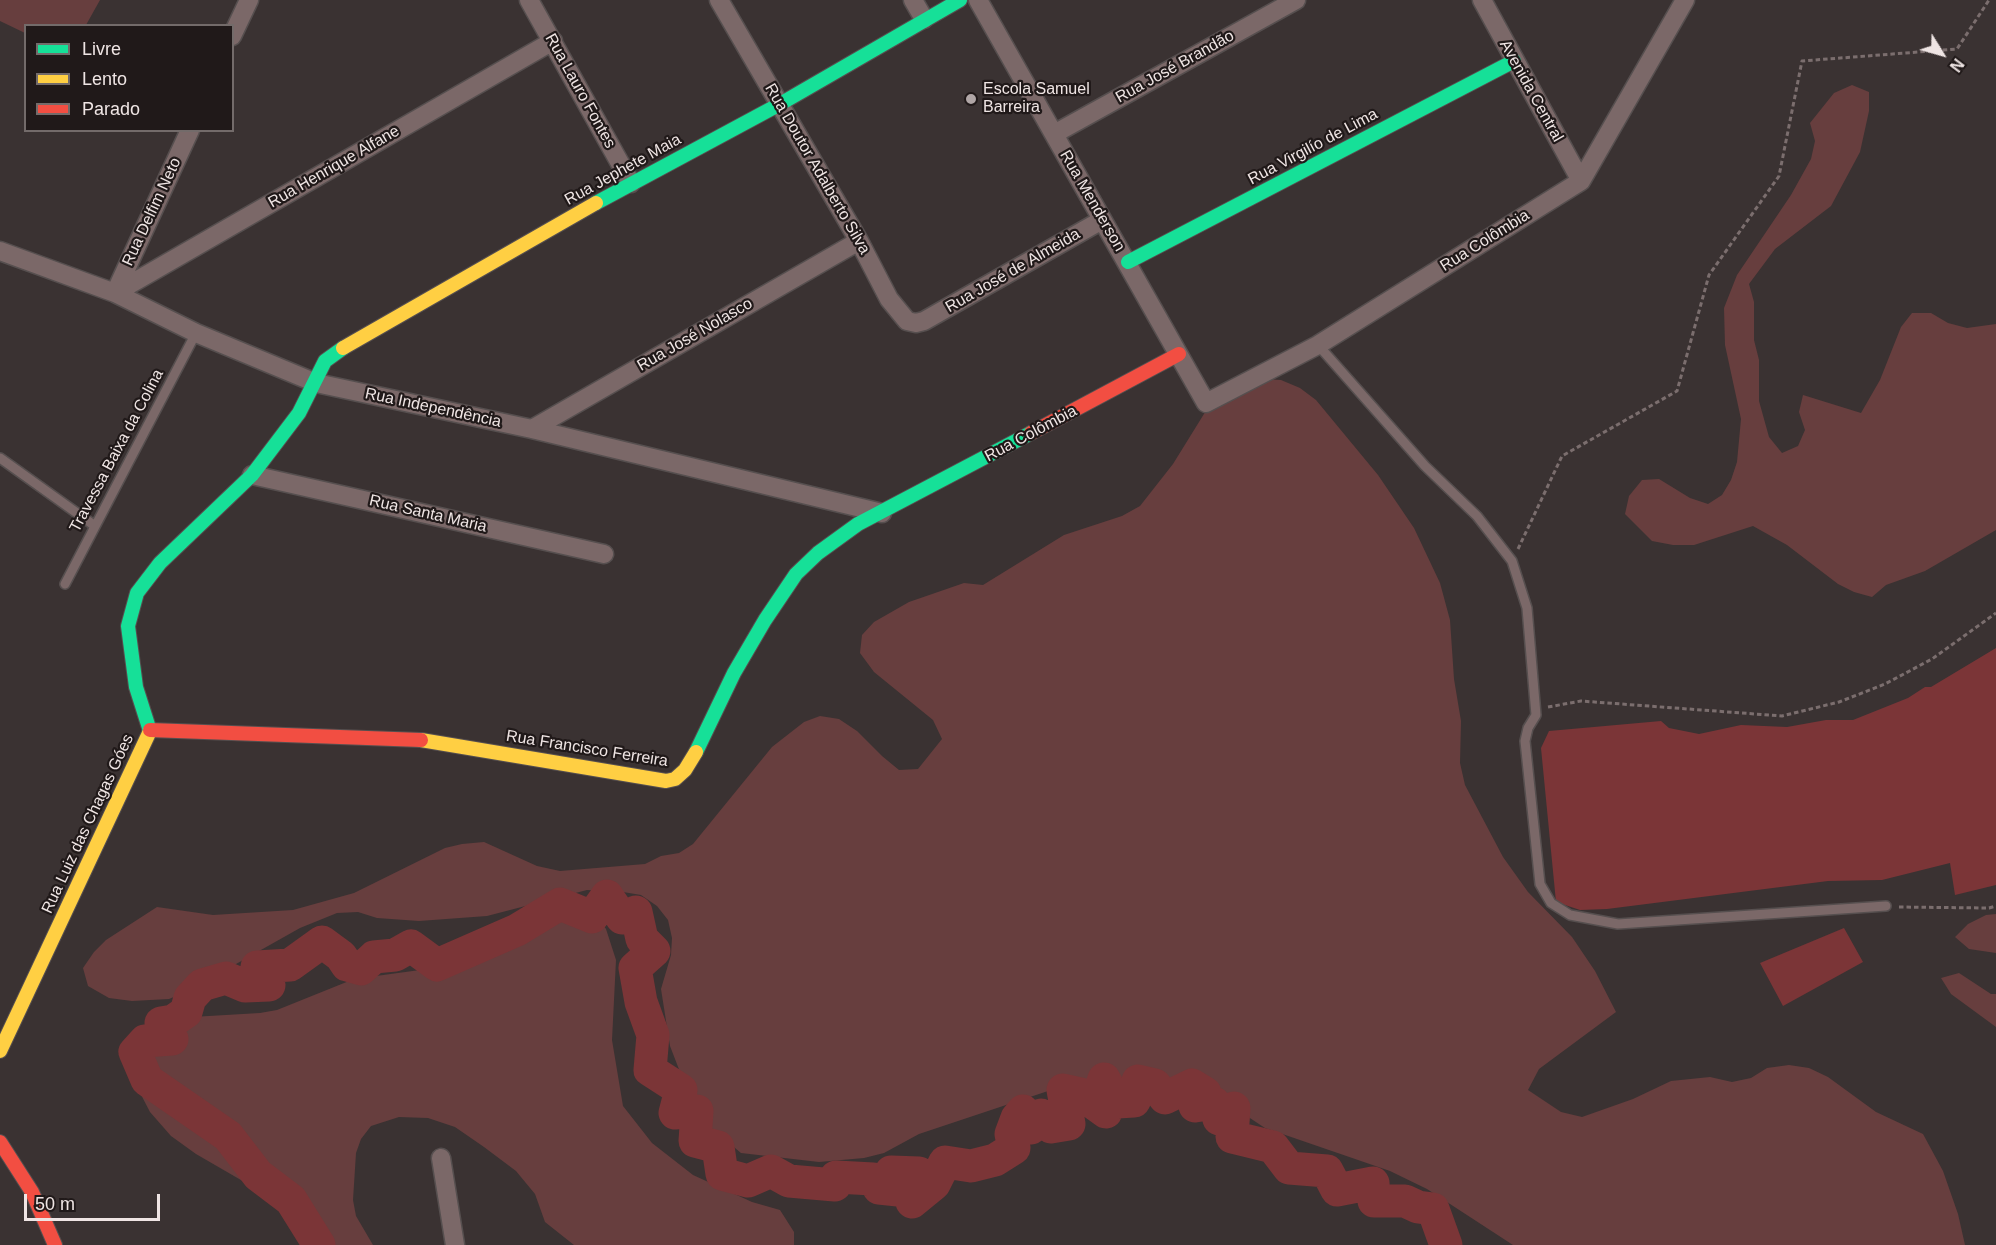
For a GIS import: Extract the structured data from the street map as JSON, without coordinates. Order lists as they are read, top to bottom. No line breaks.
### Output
{"streets":{"street":["Rua José Brandão","Rua Lauro Fontes","Avenida Central","Rua Virgilío de Lima","Rua Henrique Alfane","Rua Doutor Adalberto Silva","Rua Jephete Maia","Rua Menderson","Rua Delfim Neto","Rua Colômbia","Rua José de Almeida","Rua José Nolasco","Rua Independência","Rua Santa Maria","Rua Francisco Ferreira","Rua Luiz das Chagas Góes"],"lane":["Travessa Baixa da Colina"]},"crossings":[["Rua José Brandão","Rua Menderson"],["Rua Lauro Fontes","Rua Henrique Alfane"],["Rua Lauro Fontes","Rua Jephete Maia"],["Avenida Central","Rua Virgilío de Lima"],["Avenida Central","Rua Colômbia"],["Rua Virgilío de Lima","Rua Menderson"],["Rua Henrique Alfane","Rua Delfim Neto"],["Rua Henrique Alfane","Rua Independência"],["Rua Doutor Adalberto Silva","Rua Jephete Maia"],["Rua Doutor Adalberto Silva","Rua José de Almeida"],["Rua Doutor Adalberto Silva","Rua José Nolasco"],["Rua Jephete Maia","Rua Independência"],["Rua Jephete Maia","Rua Luiz das Chagas Góes"],["Rua Menderson","Rua Colômbia"],["Rua Menderson","Rua José de Almeida"],["Rua Delfim Neto","Rua Independência"],["Rua Colômbia","Rua Independência"],["Rua Colômbia","Rua Francisco Ferreira"],["Rua José Nolasco","Rua Independência"],["Rua Independência","Travessa Baixa da Colina"],["Rua Independência","Rua Francisco Ferreira"],["Rua Independência","Rua Luiz das Chagas Góes"],["Rua Santa Maria","Rua Luiz das Chagas Góes"],["Rua Francisco Ferreira","Rua Luiz das Chagas Góes"]],"places":["Escola Samuel Barreira"],"legend":["Livre","Lento","Parado"],"scale_bar":"50 m","north":"bottom right"}
